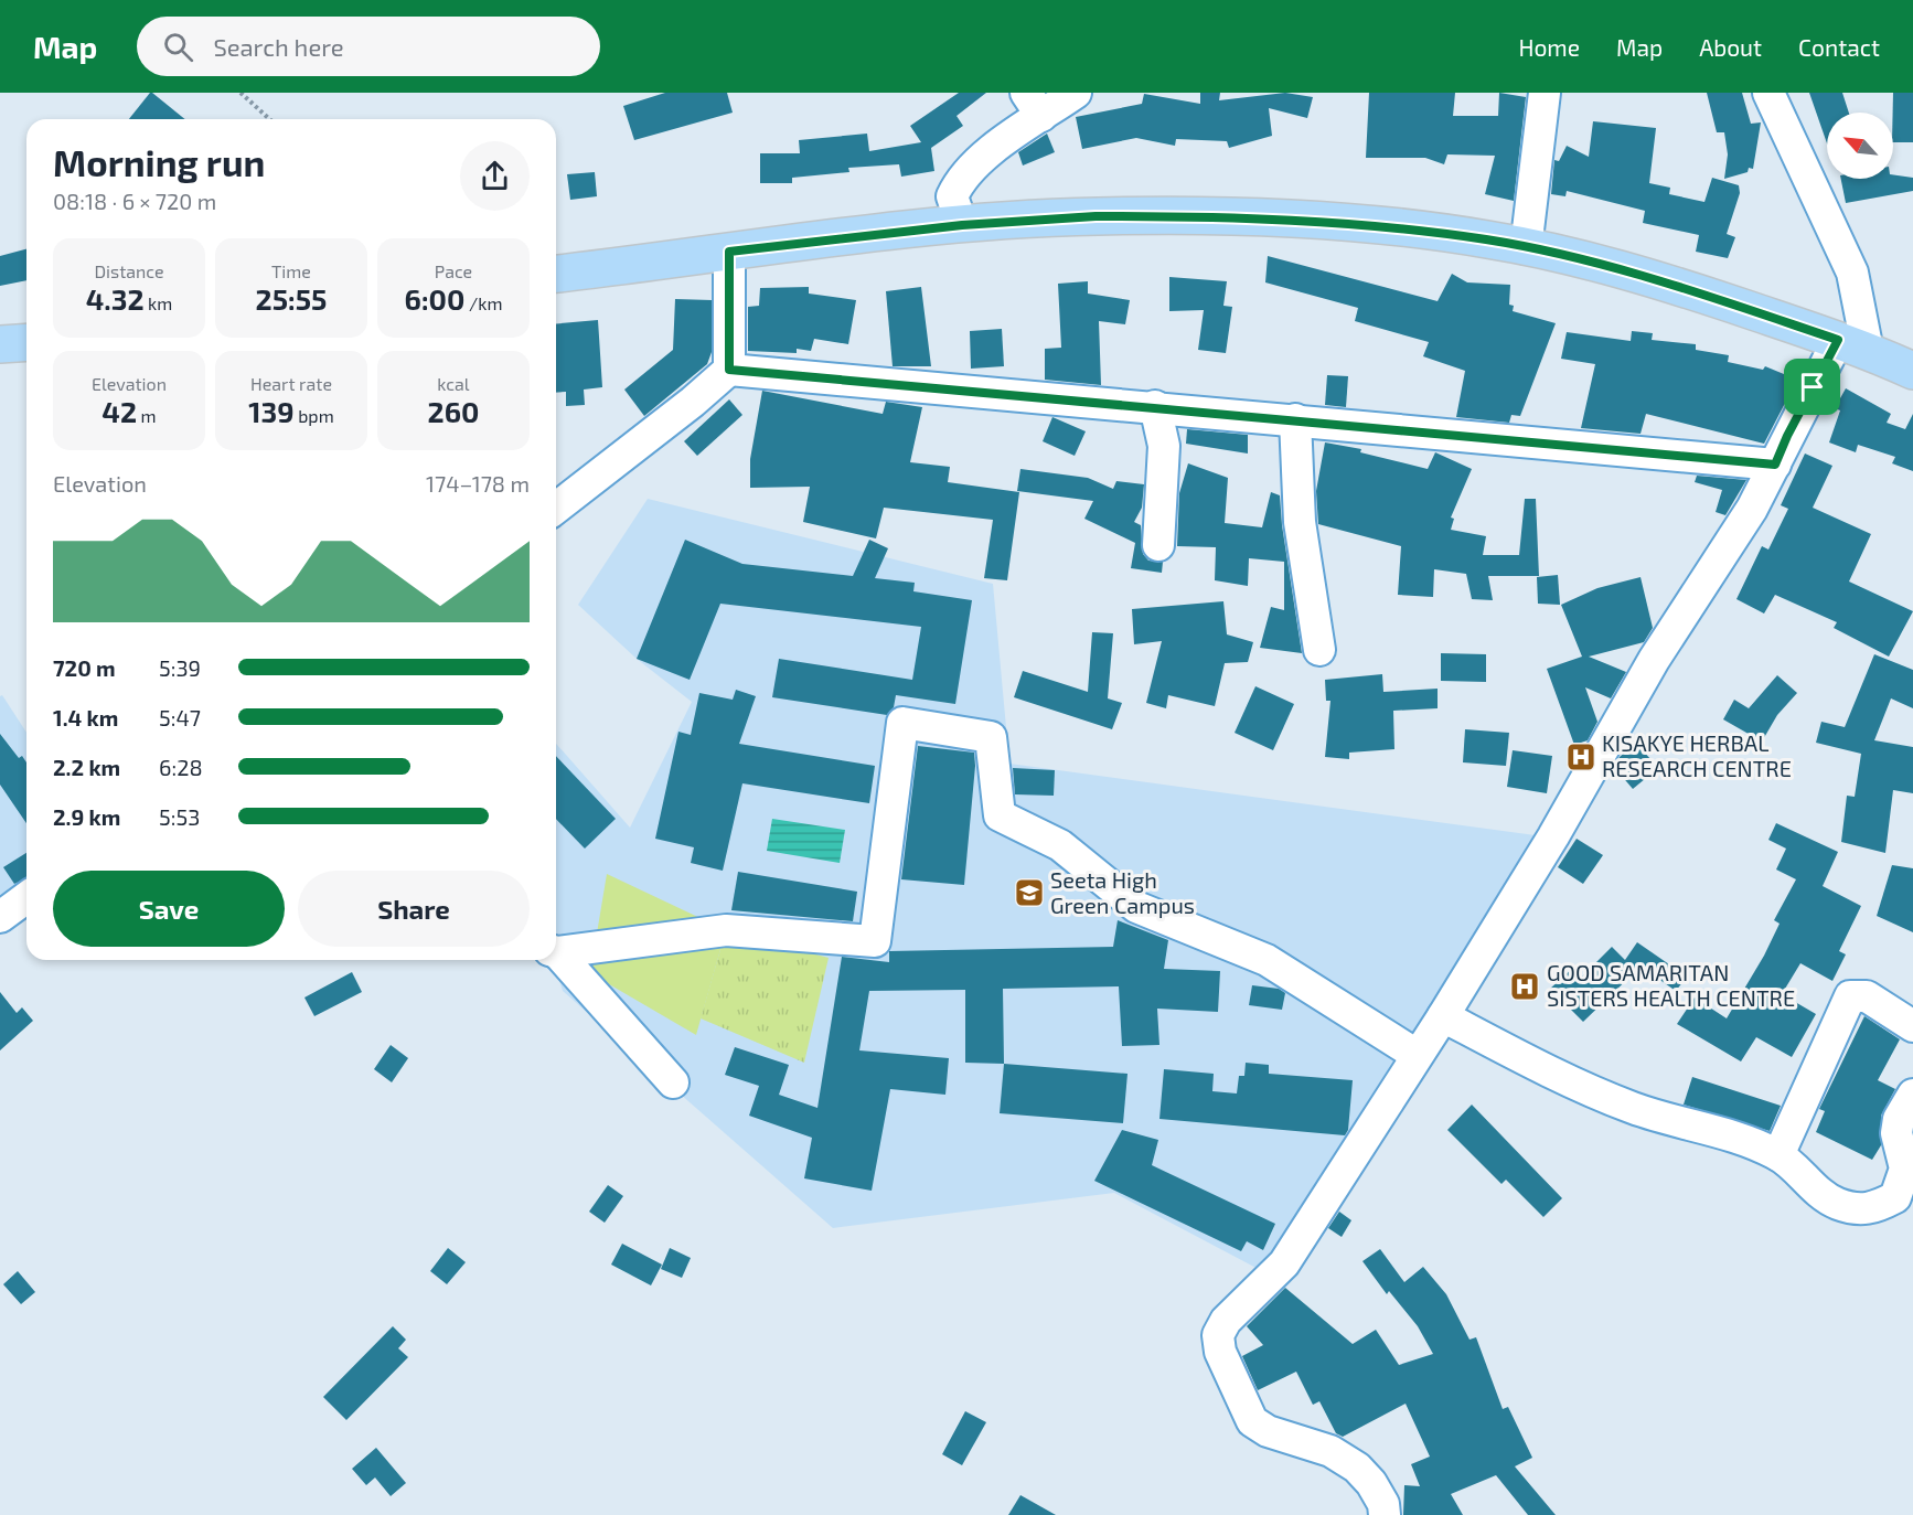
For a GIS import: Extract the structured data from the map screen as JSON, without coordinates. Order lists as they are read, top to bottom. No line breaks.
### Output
{"places":{"hospital":["KISAKYE HERBAL RESEARCH CENTRE","GOOD SAMARITAN SISTERS HEALTH CENTRE"],"school or university":["Seeta High Green Campus"]},"north":"top left","page":{"header":"Map","search":"Search here","nav":["Home","Map","About","Contact"],"heading":["Morning run","08:18 · 6 × 720 m"],"stats":[["Distance","4.32 km"],["Time","25:55"],["Pace","6:00 /km"],["Elevation","42 m"],["Heart rate","139 bpm"],["kcal","260"]],"chart":["Elevation","174–178 m"],"list":[{"name":"720 m","note":"5:39"},{"name":"1.4 km","note":"5:47"},{"name":"2.2 km","note":"6:28"},{"name":"2.9 km","note":"5:53"}],"buttons":["Save","Share"]}}
